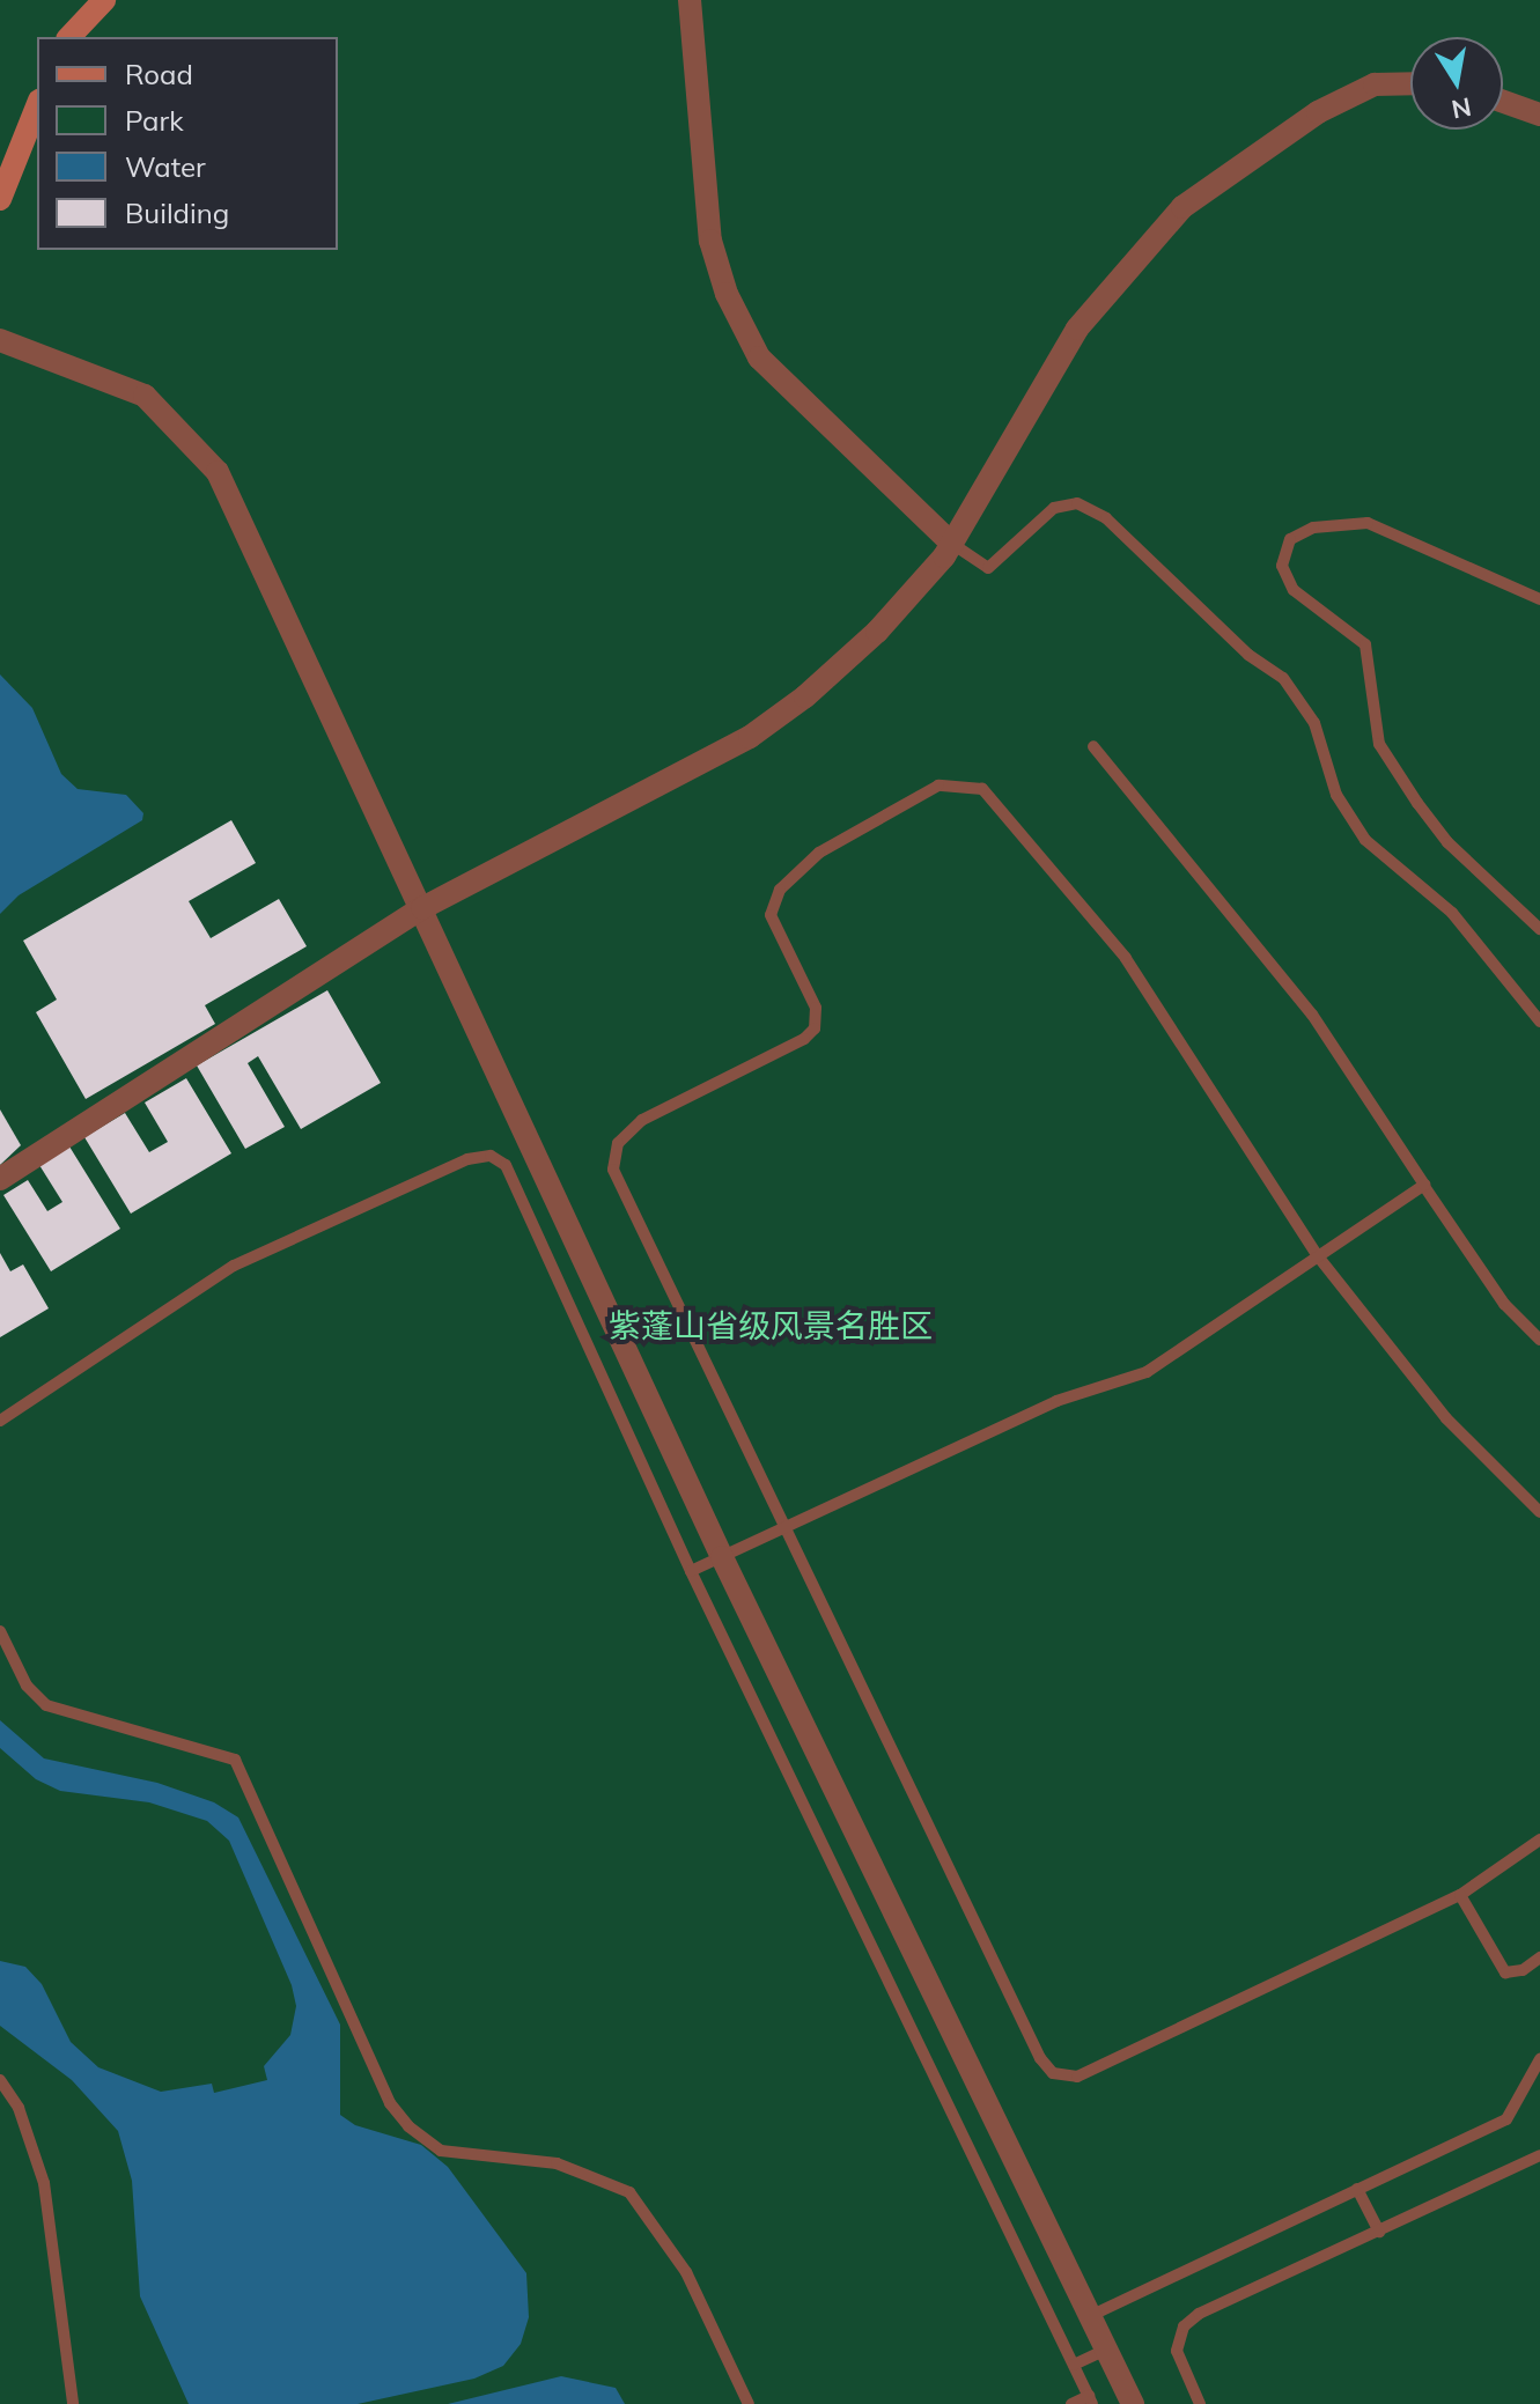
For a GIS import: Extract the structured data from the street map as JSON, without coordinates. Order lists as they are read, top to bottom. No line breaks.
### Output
{"parks":["紫蓬山省级风景名胜区"],"legend":["Road","Park","Water","Building"],"north":"bottom"}
